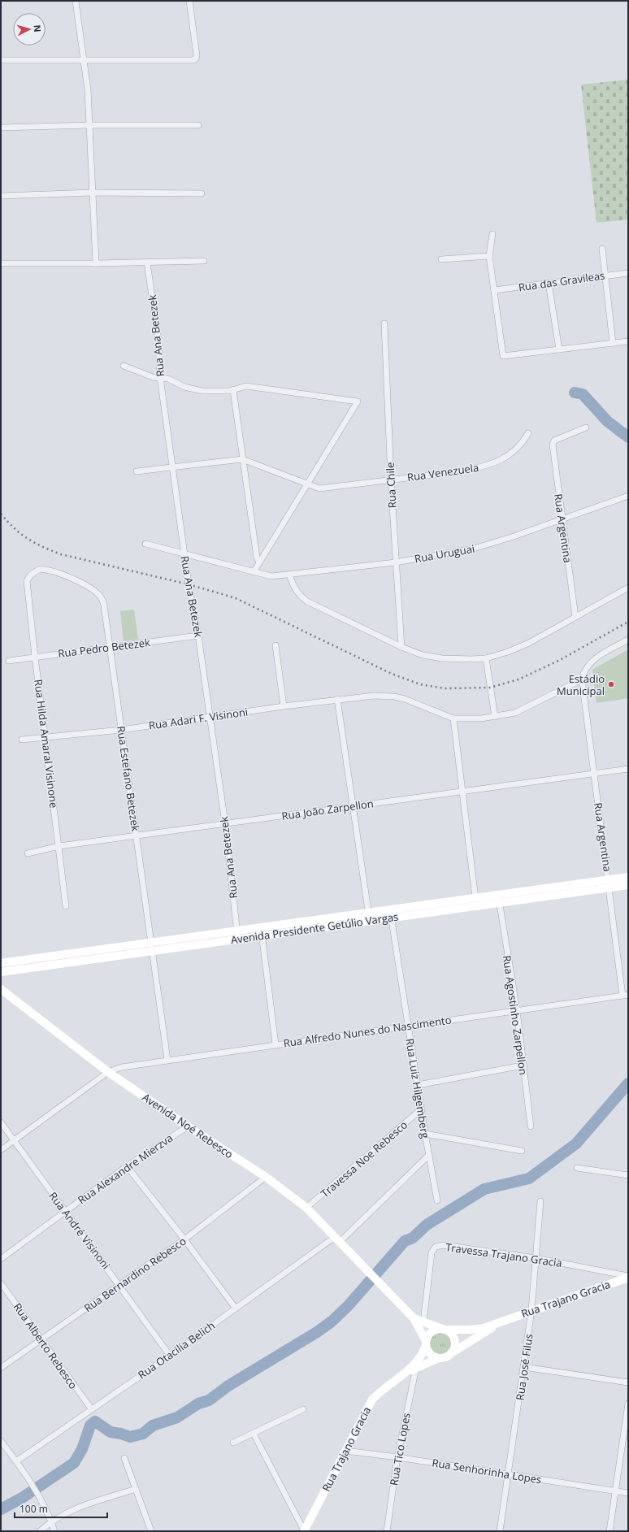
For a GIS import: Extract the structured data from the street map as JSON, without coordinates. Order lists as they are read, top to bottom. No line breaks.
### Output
{"streets":{"main road":["Avenida Presidente Getúlio Vargas","Avenida Noé Rebesco","Rua Trajano Gracia"],"street":["Rua das Gravileas","Rua Ana Betezek","Rua Venezuela","Rua Chile","Rua Argentina","Rua Uruguai","Rua Pedro Betezek","Rua Adari F. Visinoni","Rua Hilda Amaral Visinone","Rua Estefano Betezek","Rua João Zarpellon","Rua Agostinho Zarpellon","Rua Alfredo Nunes do Nascimento","Rua Luiz Hilgemberg","Travessa Noe Rebesco","Rua Alexandre Mierzva","Rua André Visinoni","Travessa Trajano Gracia","Rua Bernardino Rebesco","Rua Alberto Rebesco","Rua Otacilia Belich","Rua José Filus","Rua Tico Lopes","Rua Senhorinha Lopes"]},"crossings":[["Rua Ana Betezek","Rua Uruguai"],["Rua Ana Betezek","Rua Pedro Betezek"],["Rua Ana Betezek","Rua Adari F. Visinoni"],["Rua Ana Betezek","Rua João Zarpellon"],["Rua Ana Betezek","Avenida Presidente Getúlio Vargas"],["Rua Venezuela","Rua Chile"],["Rua Chile","Rua Uruguai"],["Rua Argentina","Rua Uruguai"],["Rua Argentina","Rua Adari F. Visinoni"],["Rua Argentina","Rua João Zarpellon"],["Rua Argentina","Avenida Presidente Getúlio Vargas"],["Rua Argentina","Rua Alfredo Nunes do Nascimento"],["Rua Pedro Betezek","Rua Hilda Amaral Visinone"],["Rua Pedro Betezek","Rua Estefano Betezek"],["Rua Adari F. Visinoni","Rua Hilda Amaral Visinone"],["Rua Adari F. Visinoni","Rua Estefano Betezek"],["Rua Hilda Amaral Visinone","Rua Estefano Betezek"],["Rua Hilda Amaral Visinone","Rua João Zarpellon"],["Rua Estefano Betezek","Rua João Zarpellon"],["Rua Estefano Betezek","Avenida Presidente Getúlio Vargas"],["Rua Estefano Betezek","Rua Alfredo Nunes do Nascimento"],["Avenida Presidente Getúlio Vargas","Rua Agostinho Zarpellon"],["Avenida Presidente Getúlio Vargas","Rua Luiz Hilgemberg"],["Rua Agostinho Zarpellon","Rua Alfredo Nunes do Nascimento"],["Rua Alfredo Nunes do Nascimento","Rua Luiz Hilgemberg"],["Rua Alfredo Nunes do Nascimento","Avenida Noé Rebesco"],["Rua Alfredo Nunes do Nascimento","Rua André Visinoni"],["Rua Luiz Hilgemberg","Travessa Noe Rebesco"],["Rua Luiz Hilgemberg","Rua Otacilia Belich"],["Avenida Noé Rebesco","Travessa Noe Rebesco"],["Avenida Noé Rebesco","Rua Alexandre Mierzva"],["Avenida Noé Rebesco","Rua Bernardino Rebesco"],["Avenida Noé Rebesco","Rua Otacilia Belich"],["Rua Alexandre Mierzva","Rua André Visinoni"],["Rua André Visinoni","Rua Bernardino Rebesco"],["Rua André Visinoni","Rua Otacilia Belich"],["Travessa Trajano Gracia","Rua Trajano Gracia"],["Travessa Trajano Gracia","Rua José Filus"],["Rua Bernardino Rebesco","Rua Alberto Rebesco"],["Rua Trajano Gracia","Rua José Filus"],["Rua Trajano Gracia","Rua Tico Lopes"],["Rua Trajano Gracia","Rua Senhorinha Lopes"],["Rua Alberto Rebesco","Rua Otacilia Belich"],["Rua José Filus","Rua Senhorinha Lopes"],["Rua Tico Lopes","Rua Senhorinha Lopes"]],"places":["Estádio Municipal"],"scale_bar":"100 m","north":"right"}
